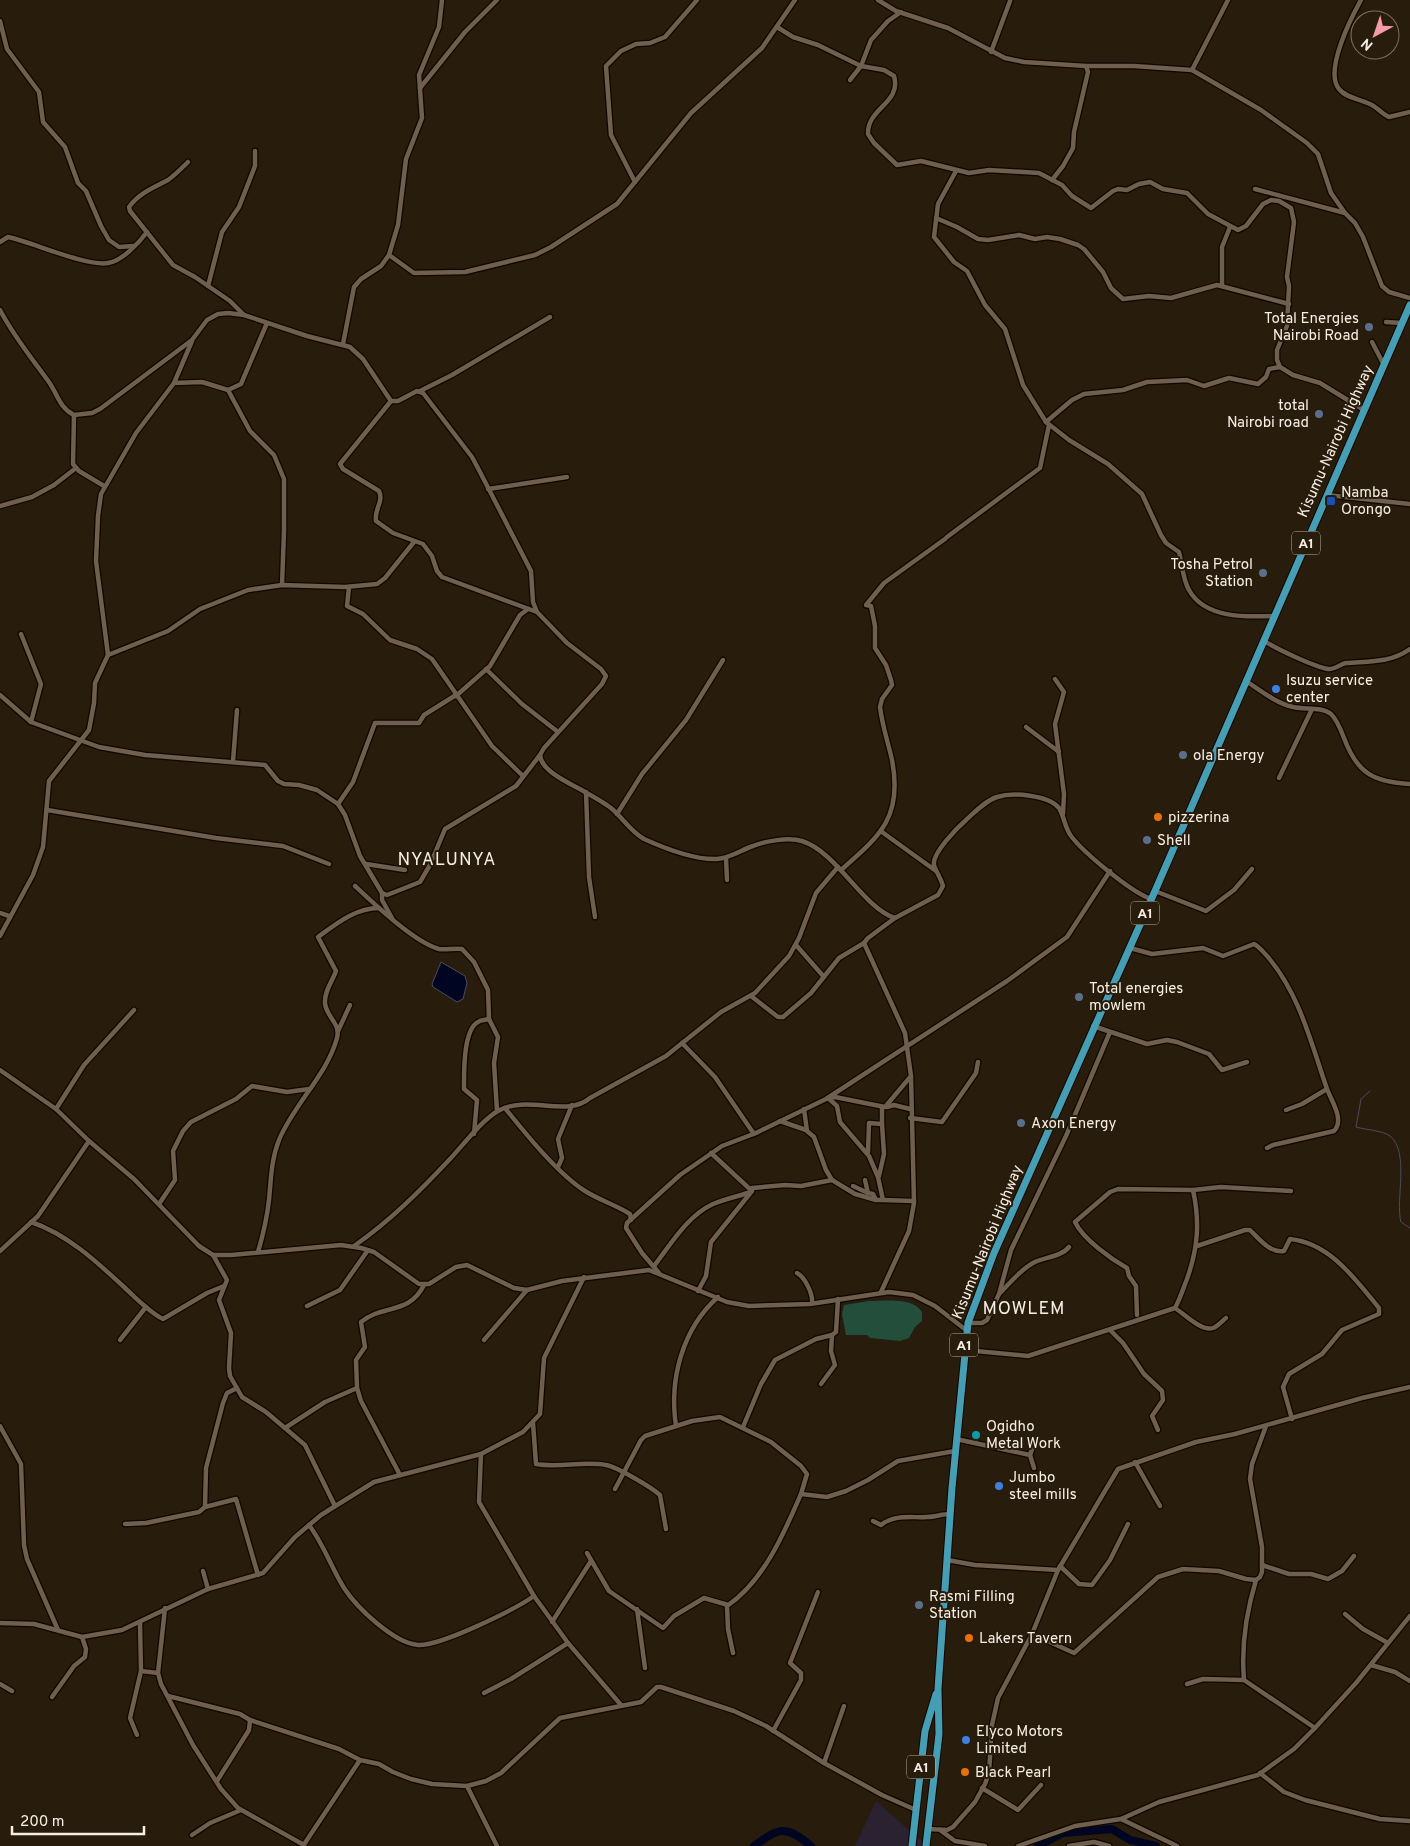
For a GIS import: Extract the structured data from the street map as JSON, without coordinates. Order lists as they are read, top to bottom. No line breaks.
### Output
{"streets":{"highway":["Kisumu-Nairobi Highway","A1"]},"crossings":[["Kisumu-Nairobi Highway","A1"]],"districts":["NYALUNYA","MOWLEM"],"places":{"other":["Total Energies Nairobi Road","total Nairobi road","Tosha Petrol Station","Isuzu service center","ola Energy","pizzerina","Shell","Total energies mowlem","Axon Energy","Ogidho Metal Work","Jumbo steel mills","Rasmi Filling Station","Lakers Tavern","Elyco Motors Limited","Black Pearl"],"transit":["Namba Orongo"]},"scale_bar":"200 m","north":"bottom left"}
